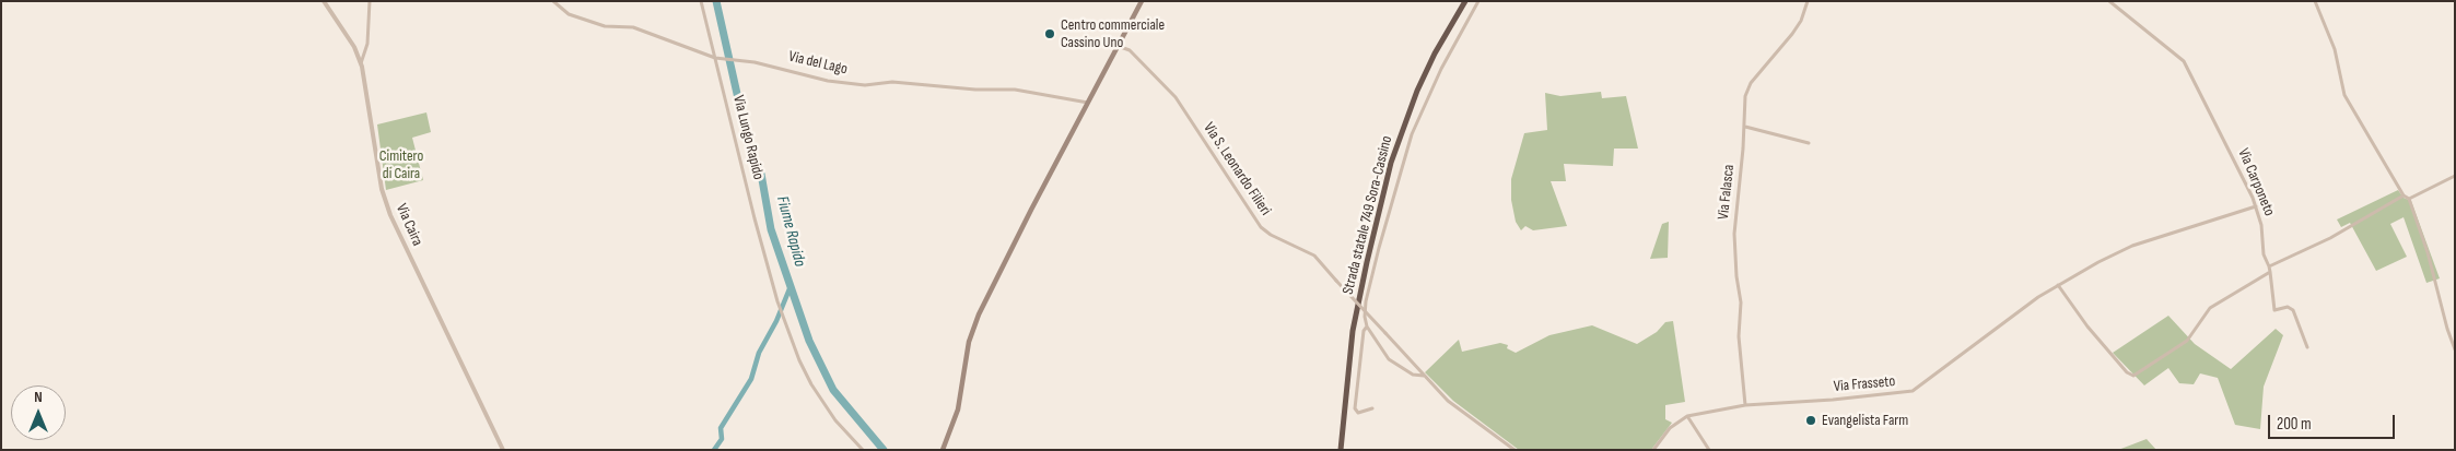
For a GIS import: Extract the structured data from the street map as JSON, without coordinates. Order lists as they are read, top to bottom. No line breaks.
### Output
{"streets":{"highway":["Strada statale 749 Sora-Cassino"],"street":["Via del Lago","Via Lungo Rapido","Via S. Leonardo Filieri","Via Carponeto","Via Falasca","Via Caira","Via Frasseto"]},"crossings":[["Via del Lago","Via Lungo Rapido"],["Via Carponeto","Via Frasseto"],["Via Falasca","Via Frasseto"]],"water":["Fiume Rapido"],"parks":["Cimitero di Caira"],"places":["Centro commerciale Cassino Uno","Evangelista Farm"],"scale_bar":"200 m","north":"top"}
